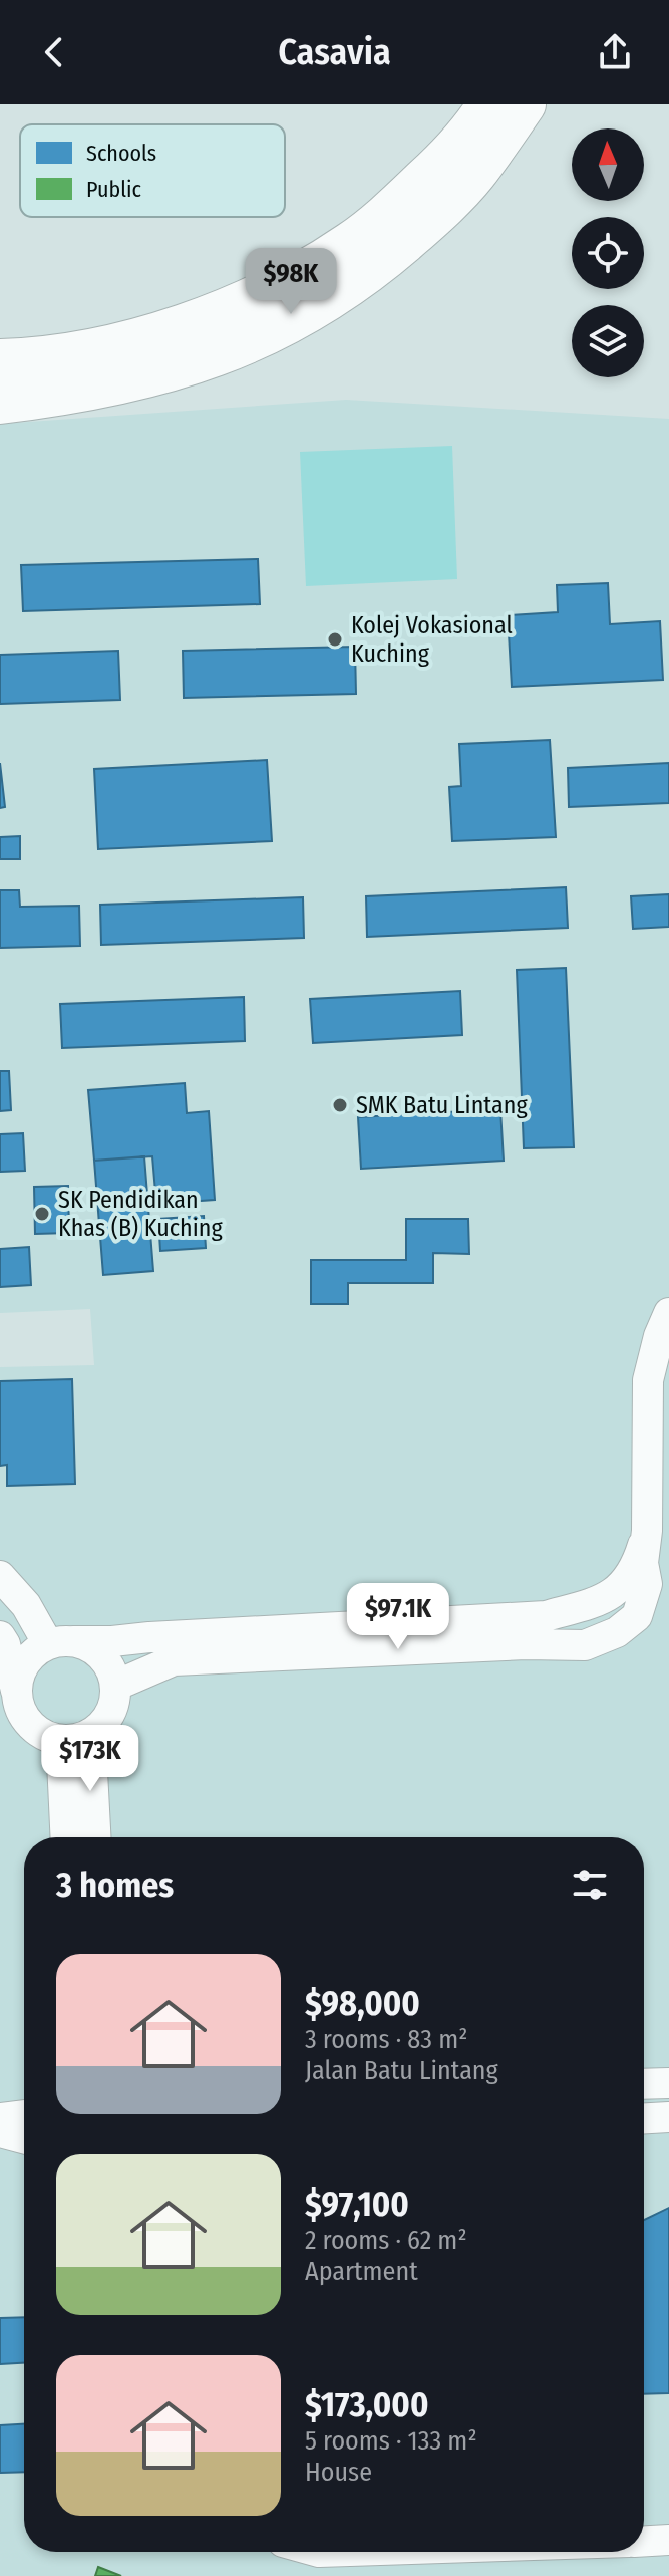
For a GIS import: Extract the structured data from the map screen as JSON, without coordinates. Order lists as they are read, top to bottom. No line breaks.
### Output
{"places":["Kolej Vokasional Kuching","SMK Batu Lintang","SK Pendidikan Khas (B) Kuching"],"legend":["Schools","Public"],"north":"top","page":{"header":"Casavia","price":["$98K","$97.1K","$173K"],"heading":"3 homes","list":[{"name":"$98,000","note":"3 rooms · 83 m² · Jalan Batu Lintang"},{"name":"$97,100","note":"2 rooms · 62 m² · Apartment"},{"name":"$173,000","note":"5 rooms · 133 m² · House"}]}}
